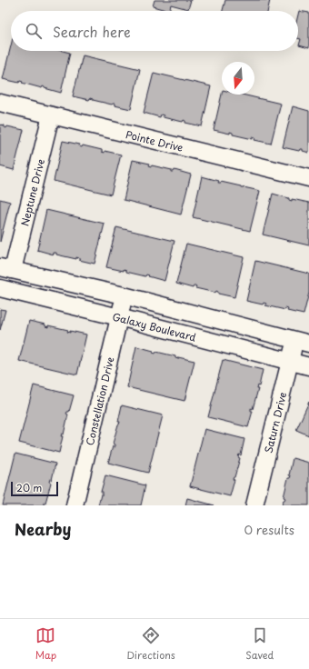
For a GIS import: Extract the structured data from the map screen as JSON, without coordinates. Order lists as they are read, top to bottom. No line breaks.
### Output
{"streets":{"street":["Pointe Drive","Neptune Drive","Galaxy Boulevard","Constellation Drive","Saturn Drive"]},"crossings":[["Pointe Drive","Neptune Drive"],["Galaxy Boulevard","Constellation Drive"],["Galaxy Boulevard","Saturn Drive"]],"scale_bar":"20 m","north":"bottom","page":{"search":"Search here","scale":"20 m","heading":["Nearby","0 results"],"nav":["Map","Directions","Saved"]}}
